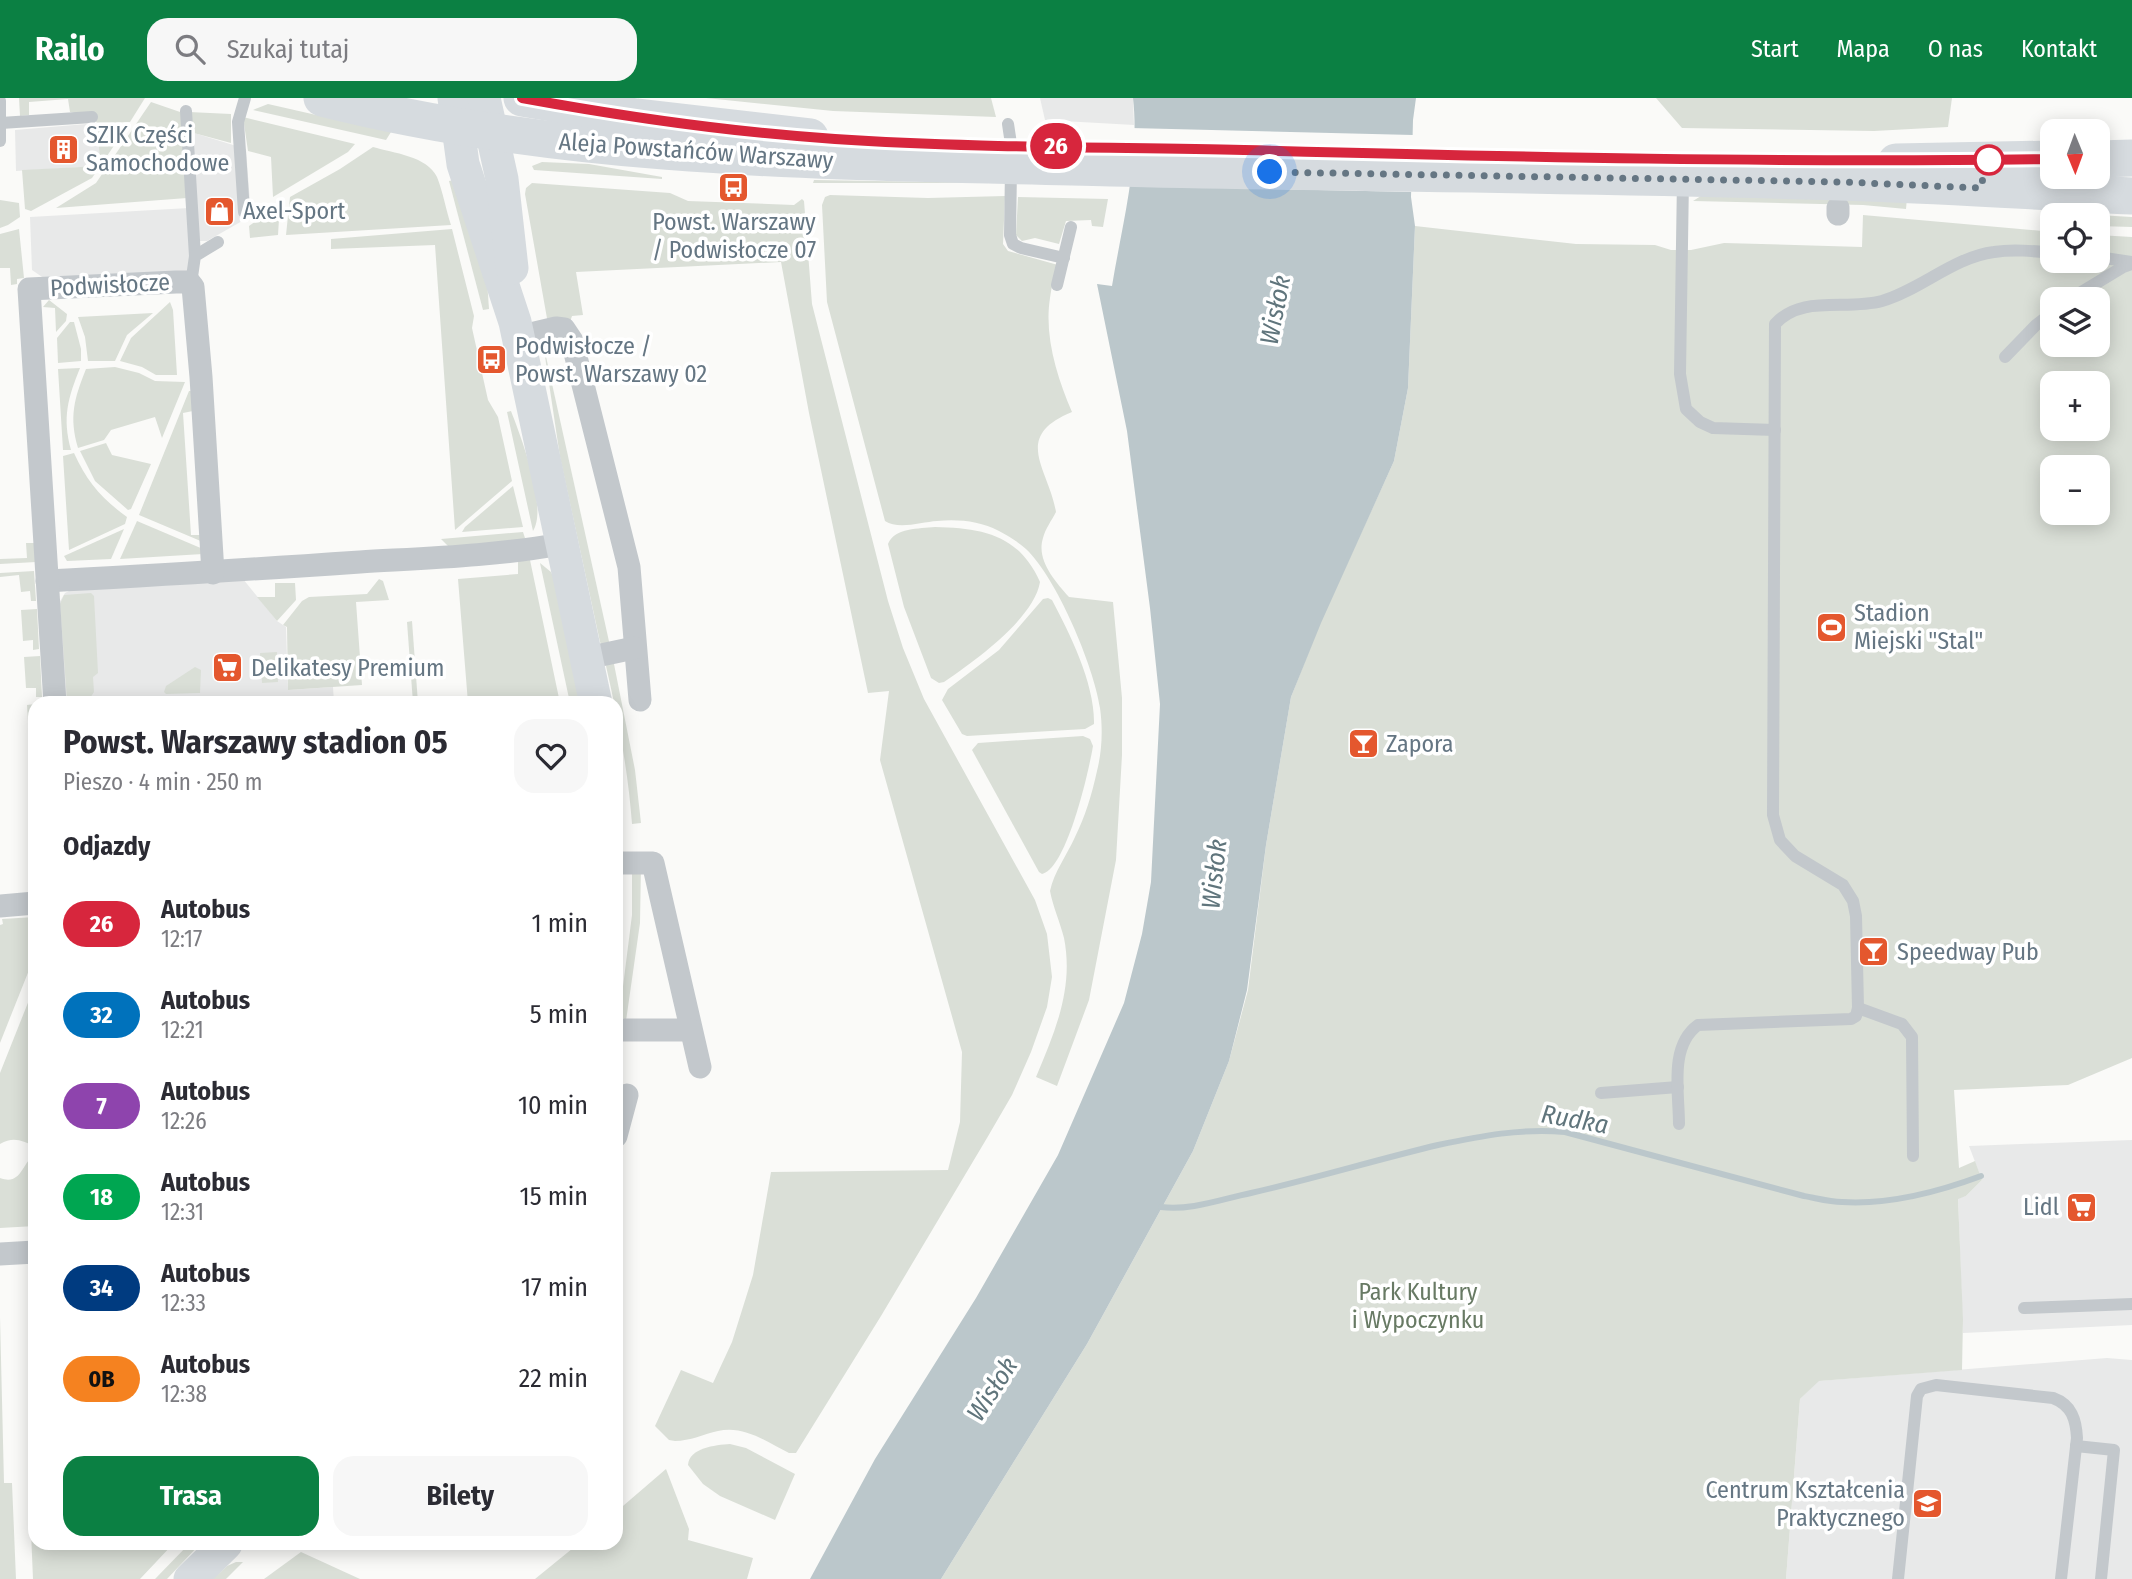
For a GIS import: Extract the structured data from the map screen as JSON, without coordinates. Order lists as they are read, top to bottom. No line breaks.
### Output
{"streets":{"main road":["Aleja Powstańców Warszawy"],"street":["Podwisłocze"]},"water":["Wisłok","Rudka"],"parks":["Park Kultury i Wypoczynku"],"places":{"building":["SZIK Części Samochodowe"],"bus stop":["Powst. Warszawy / Podwisłocze 07","Podwisłocze / Powst. Warszawy 02"],"shop":["Axel-Sport"],"sports":["Stadion Miejski \"Stal\""],"supermarket":["Delikatesy Premium","Lidl"],"bar":["Zapora","Speedway Pub"],"school or university":["Centrum Kształcenia Praktycznego"]},"lines":["bus line 26"],"north":"bottom","page":{"header":"Railo","search":"Szukaj tutaj","nav":["Start","Mapa","O nas","Kontakt"],"on_map":"26","map_buttons":["+","−"],"heading":[["Powst. Warszawy stadion 05","Pieszo · 4 min · 250 m"],"Odjazdy"],"list":[{"mark":"26","name":"Autobus","note":"12:17","value":"1 min"},{"mark":"32","name":"Autobus","note":"12:21","value":"5 min"},{"mark":"7","name":"Autobus","note":"12:26","value":"10 min"},{"mark":"18","name":"Autobus","note":"12:31","value":"15 min"},{"mark":"34","name":"Autobus","note":"12:33","value":"17 min"},{"mark":"0B","name":"Autobus","note":"12:38","value":"22 min"}],"buttons":["Trasa","Bilety"]}}
